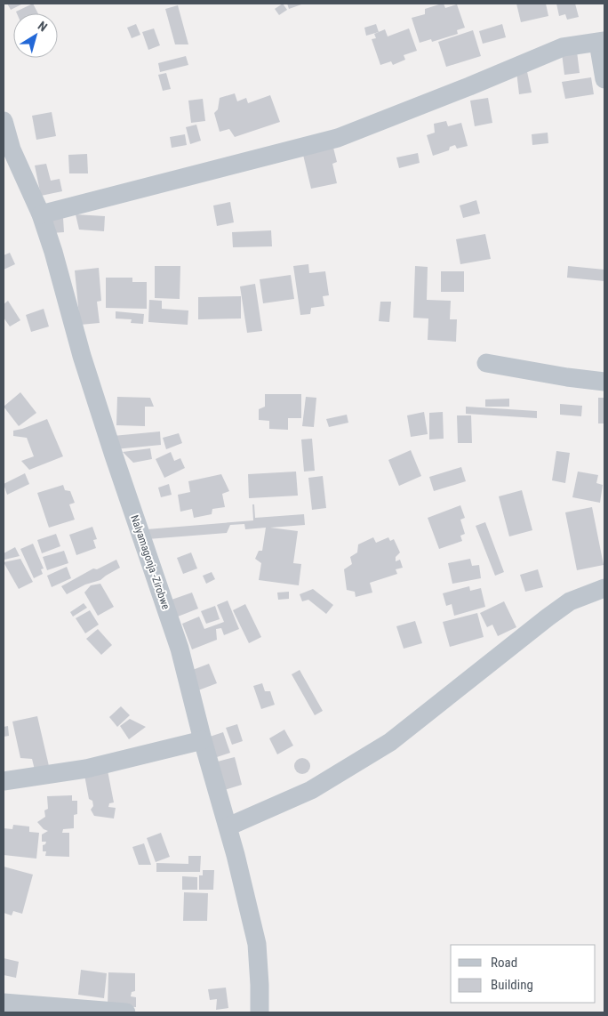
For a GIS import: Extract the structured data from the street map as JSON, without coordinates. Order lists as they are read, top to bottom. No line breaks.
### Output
{"streets":{"street":["Nalyamagonja -Zirobwe"]},"legend":["Road","Building"],"north":"top right"}
